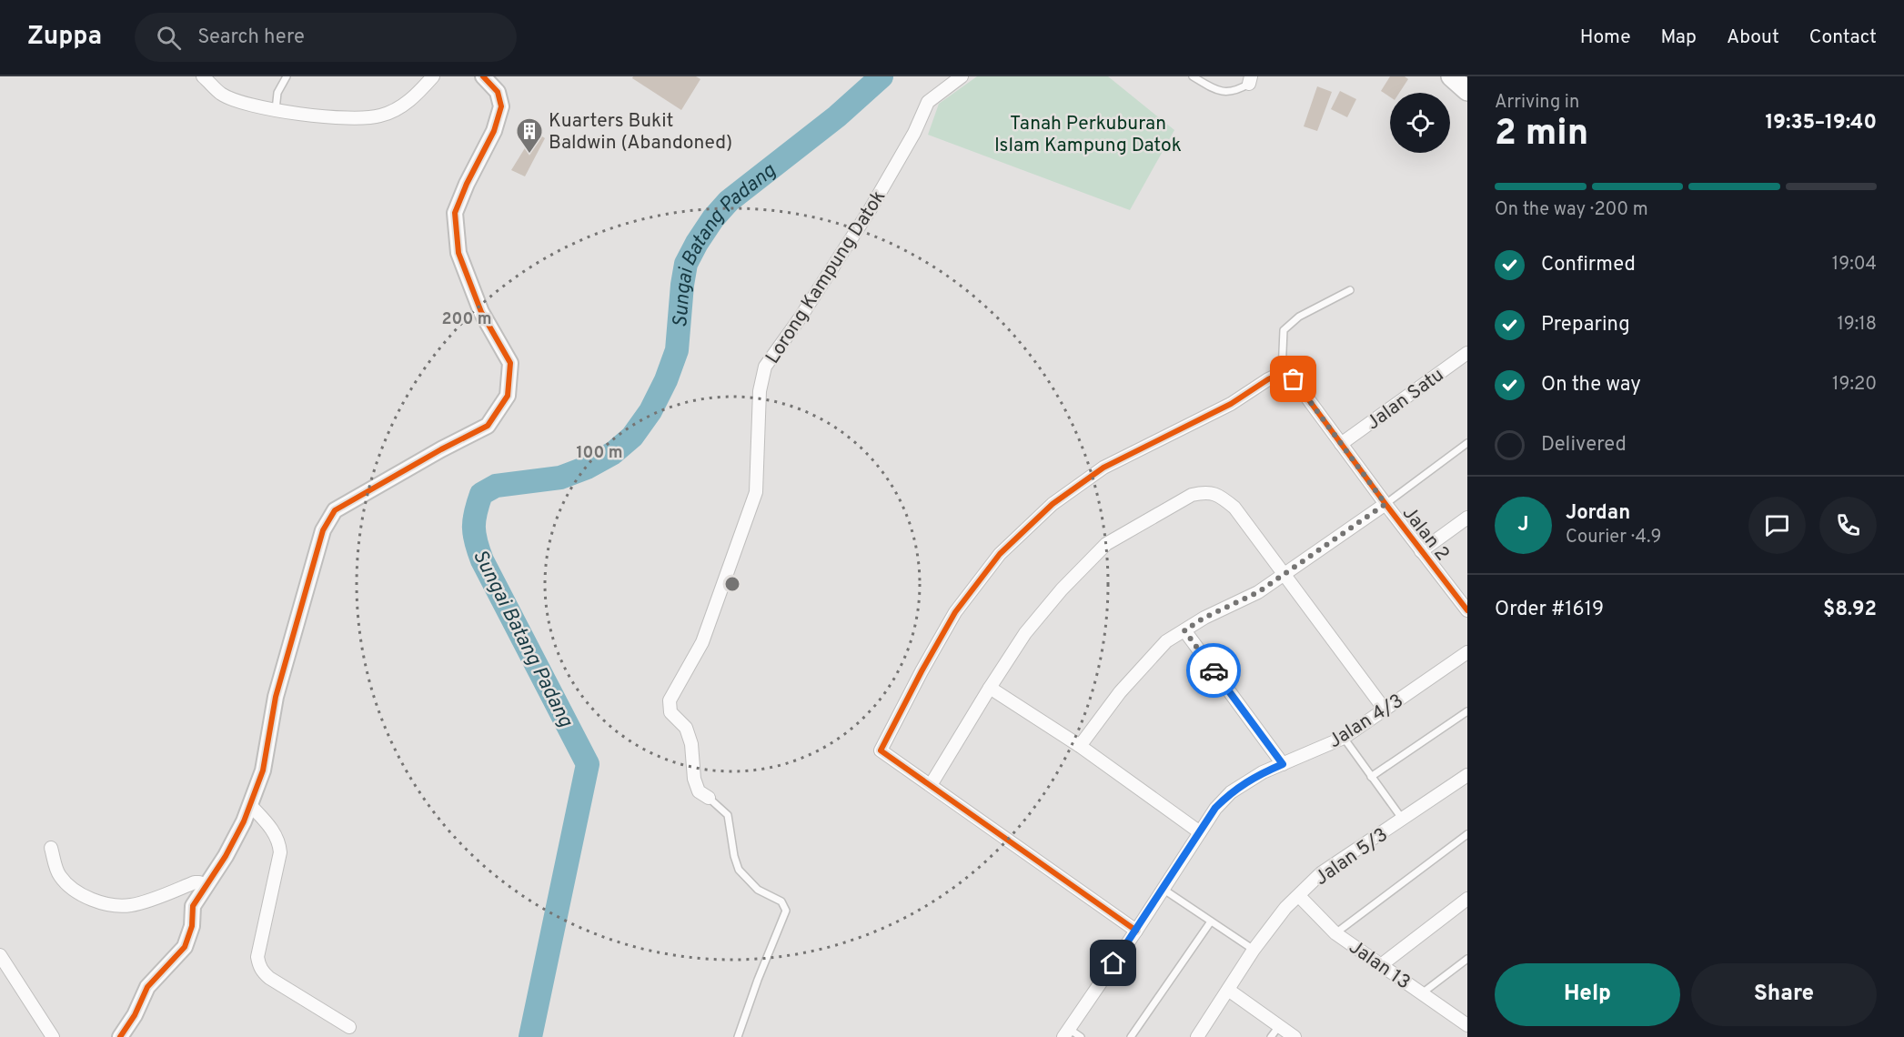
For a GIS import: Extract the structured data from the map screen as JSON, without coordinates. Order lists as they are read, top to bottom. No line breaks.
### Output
{"streets":{"street":["Lorong Kampung Datok","Jalan Satu","Jalan 2","Jalan 4/3","Jalan 5/3","Jalan 13"]},"crossings":[["Jalan Satu","Jalan 2"],["Jalan 5/3","Jalan 13"]],"water":["Sungai Batang Padang"],"parks":["Tanah Perkuburan Islam Kampung Datok"],"places":{"building":["Kuarters Bukit Baldwin (Abandoned)"]},"page":{"header":"Zuppa","search":"Search here","nav":["Home","Map","About","Contact"],"heading":["2 min","Arriving in","19:35–19:40"],"panel":["Jordan","Courier · 4.9","Order #1619","$8.92"],"bar":"On the way · 200 m","list":[["Confirmed","19:04"],["Preparing","19:18"],["On the way","19:20"],"Delivered"],"round":"J","buttons":["Help","Share"]},"rings":["200 m","100 m"]}
